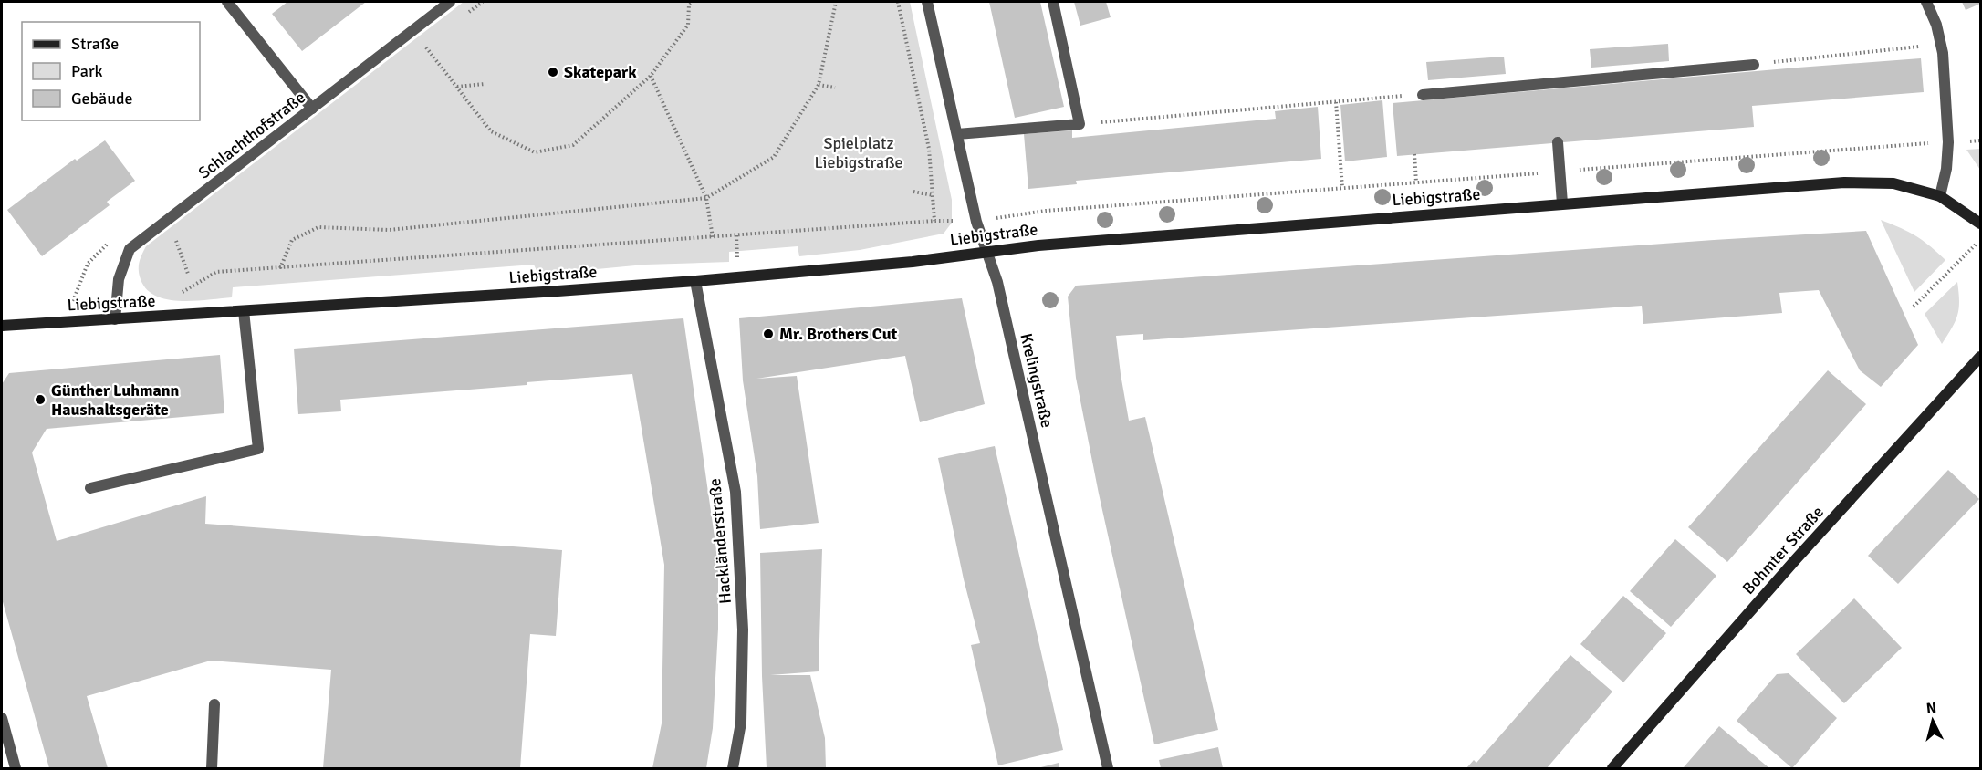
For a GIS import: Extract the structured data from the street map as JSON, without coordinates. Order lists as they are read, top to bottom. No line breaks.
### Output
{"streets":{"street":["Schlachthofstraße","Liebigstraße","Krelingstraße","Hackländerstraße","Bohmter Straße"]},"crossings":[["Schlachthofstraße","Liebigstraße"],["Liebigstraße","Krelingstraße"],["Liebigstraße","Hackländerstraße"]],"parks":["Spielplatz Liebigstraße"],"places":["Skatepark","Mr. Brothers Cut","Günther Luhmann Haushaltsgeräte"],"legend":["Straße","Park","Gebäude"],"north":"top"}
